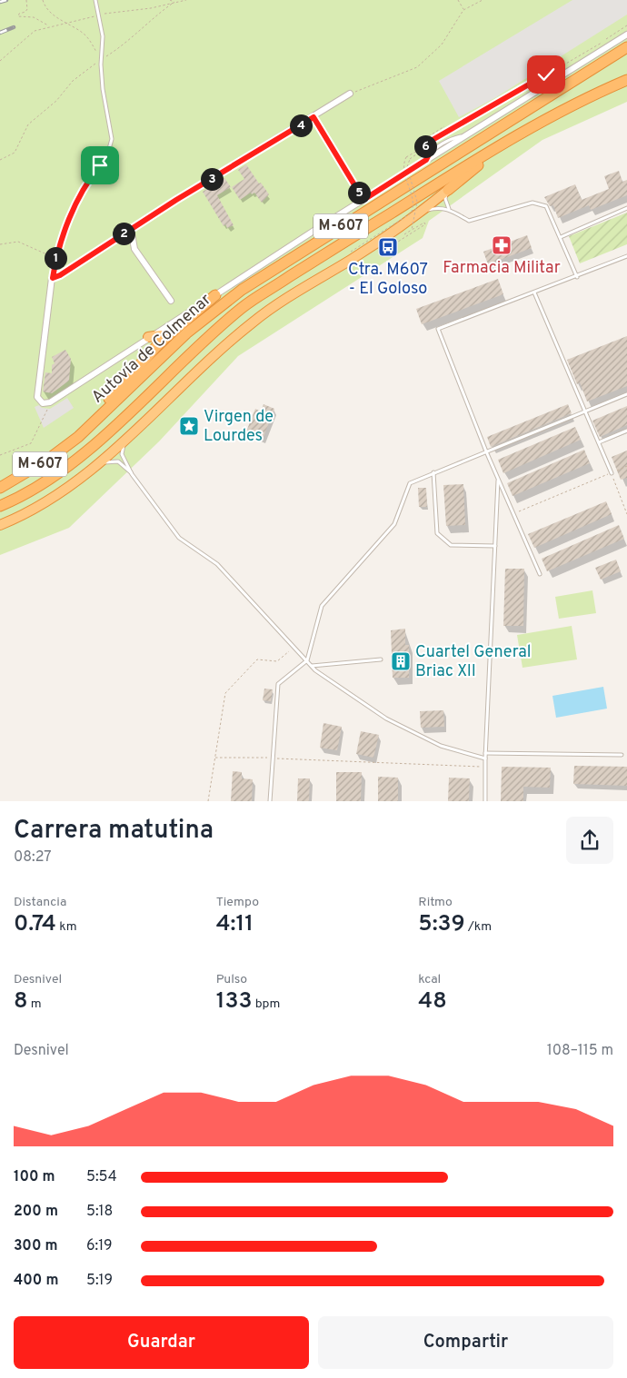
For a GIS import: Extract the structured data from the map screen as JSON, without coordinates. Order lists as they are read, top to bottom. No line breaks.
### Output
{"streets":{"highway":["M-607","Autovía de Colmenar"]},"places":{"pharmacy":["Farmacia Militar"],"bus stop":["Ctra. M607 - El Goloso"],"place":["Virgen de Lourdes"],"building":["Cuartel General Briac XII"]},"page":{"pins":["4","6","3","5","2","1"],"heading":["Carrera matutina","08:27"],"stats":[["Distancia","0.74 km"],["Tiempo","4:11"],["Ritmo","5:39 /km"],["Desnivel","8 m"],["Pulso","133 bpm"],["kcal","48"]],"chart":["Desnivel","108–115 m"],"list":[{"name":"100 m","note":"5:54"},{"name":"200 m","note":"5:18"},{"name":"300 m","note":"6:19"},{"name":"400 m","note":"5:19"}],"buttons":["Guardar","Compartir"]}}
